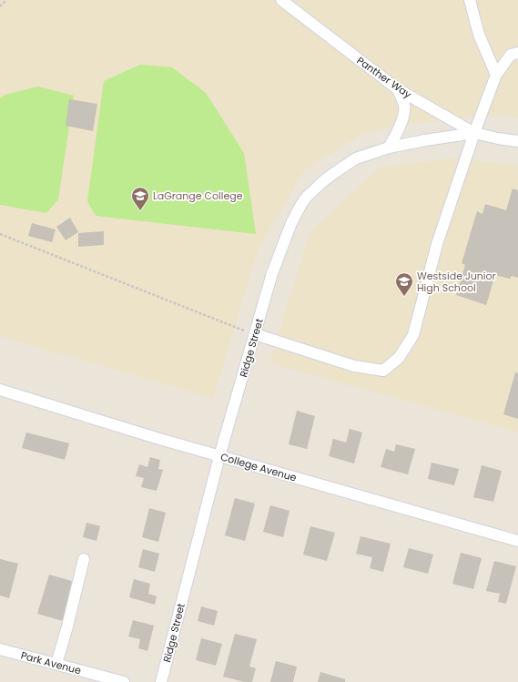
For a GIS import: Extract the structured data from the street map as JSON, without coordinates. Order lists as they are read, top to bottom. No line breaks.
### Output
{"streets":{"street":["Panther Way","Ridge Street","College Avenue","Park Avenue"]},"crossings":[["Panther Way","Ridge Street"],["Ridge Street","College Avenue"]],"places":{"school or university":["LaGrange College","Westside Junior High School"]}}
